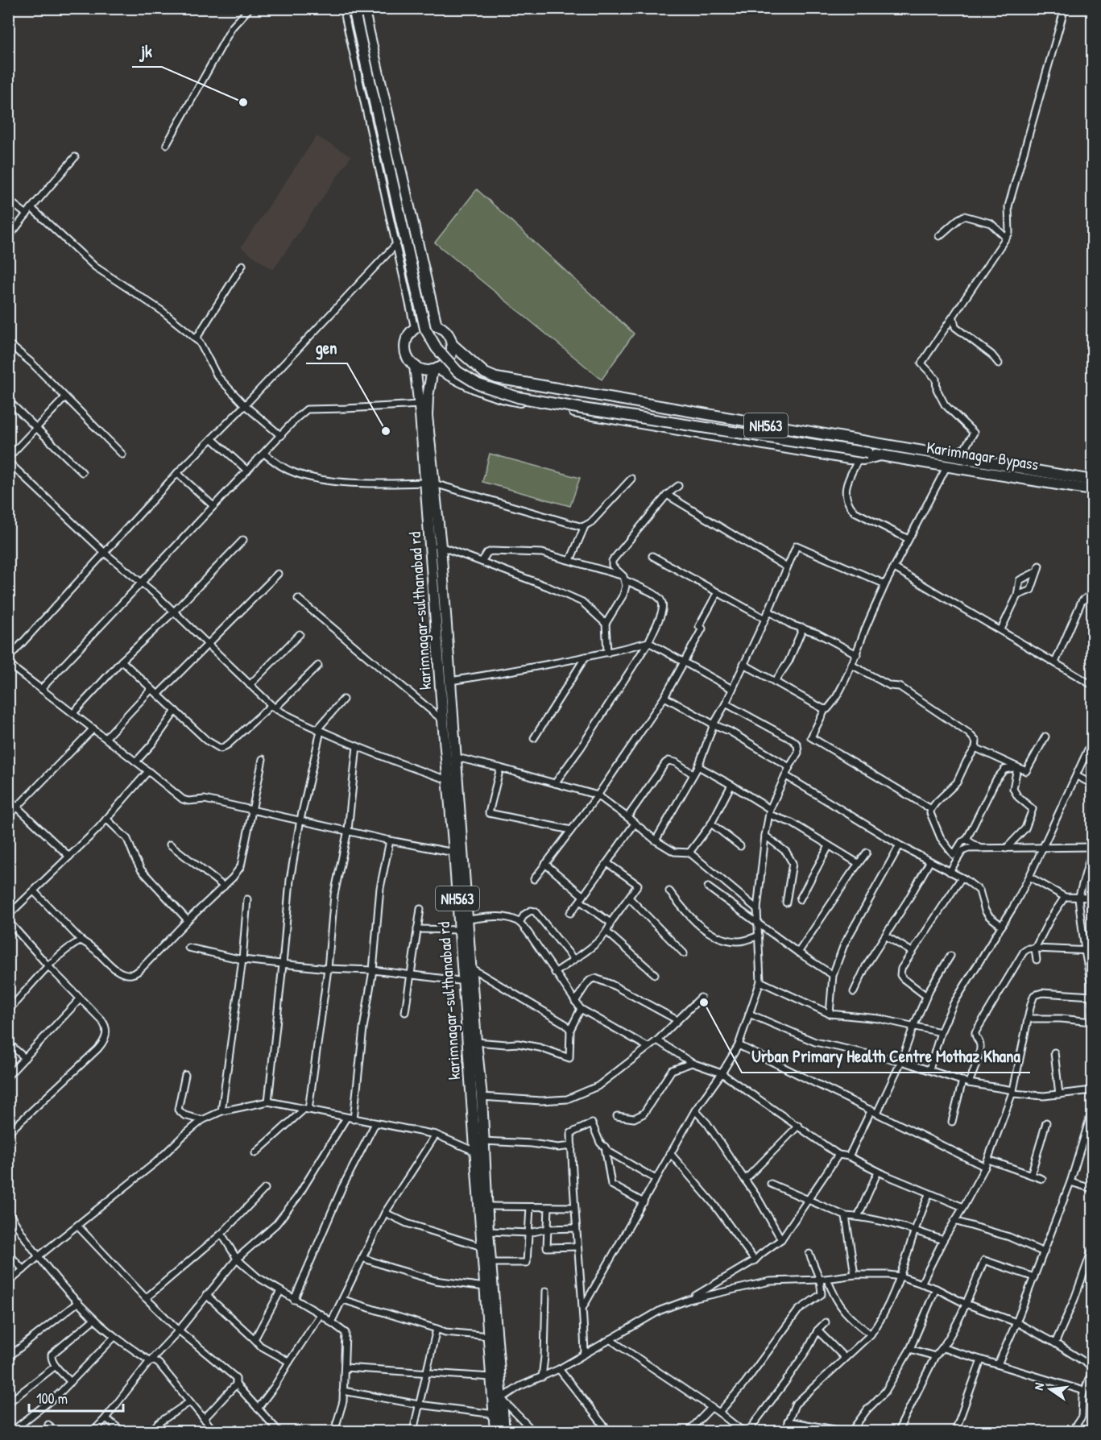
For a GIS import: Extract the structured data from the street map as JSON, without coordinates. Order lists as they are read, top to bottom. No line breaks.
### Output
{"streets":{"highway":["NH563","Karimnagar Bypass","karimnagar-sulthanabad rd"]},"crossings":[["NH563","Karimnagar Bypass"],["NH563","karimnagar-sulthanabad rd"]],"places":["jk","gen","Urban Primary Health Centre Mothaz Khana"],"scale_bar":"100 m","north":"left"}
